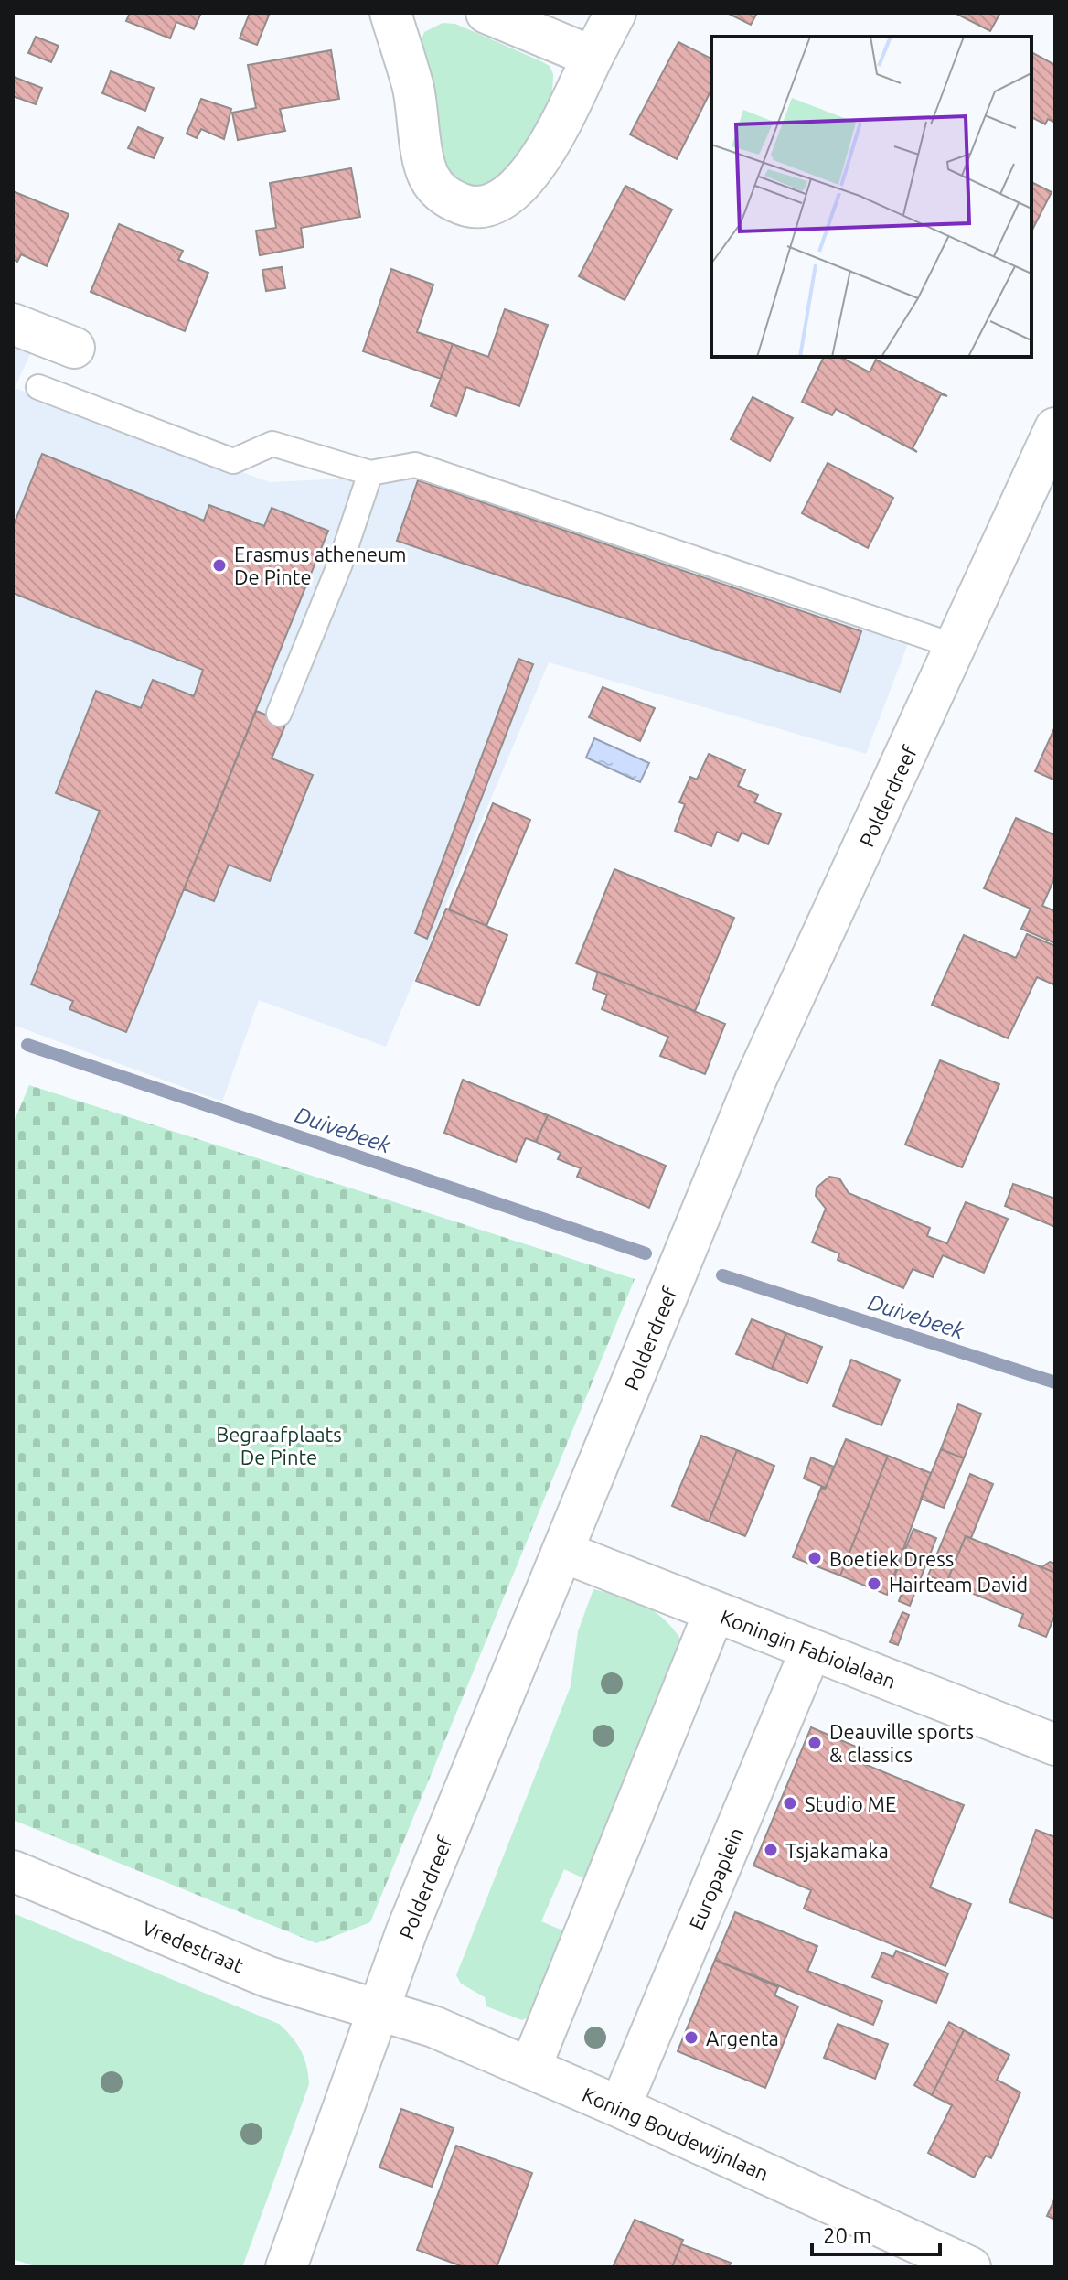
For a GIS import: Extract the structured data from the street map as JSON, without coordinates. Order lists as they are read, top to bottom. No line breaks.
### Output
{"streets":{"street":["Polderdreef","Koningin Fabiolalaan","Europaplein","Vredestraat","Koning Boudewijnlaan"]},"crossings":[["Polderdreef","Koningin Fabiolalaan"],["Polderdreef","Vredestraat"],["Polderdreef","Koning Boudewijnlaan"],["Koningin Fabiolalaan","Europaplein"],["Europaplein","Koning Boudewijnlaan"],["Vredestraat","Koning Boudewijnlaan"]],"water":["Duivebeek"],"parks":["Begraafplaats De Pinte"],"places":["Erasmus atheneum De Pinte","Boetiek Dress","Hairteam David","Deauville sports & classics","Studio ME","Tsjakamaka","Argenta"],"scale_bar":"20 m"}
